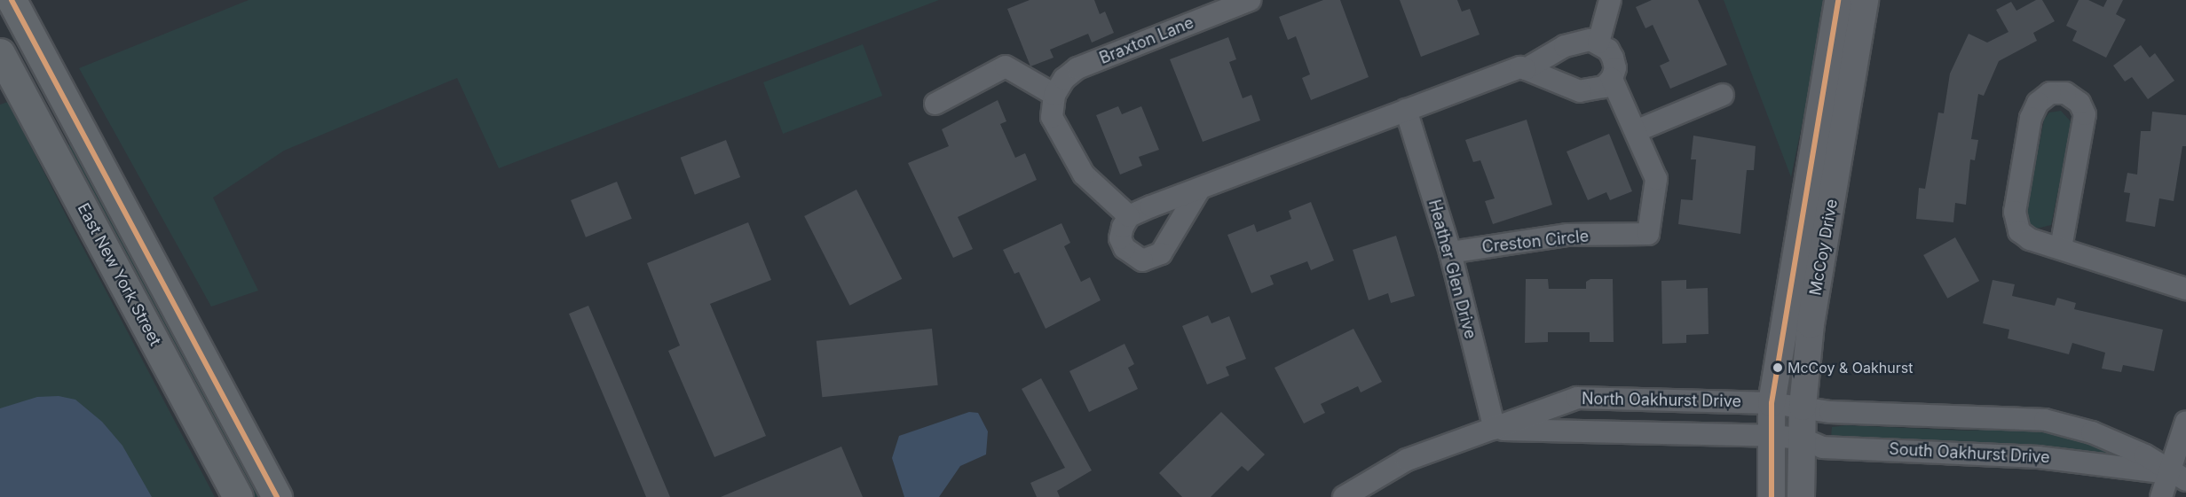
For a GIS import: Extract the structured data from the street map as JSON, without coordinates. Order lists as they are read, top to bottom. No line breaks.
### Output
{"streets":{"main road":["East New York Street"],"street":["Braxton Lane","Creston Circle","McCoy Drive","Heather Glen Drive","North Oakhurst Drive","South Oakhurst Drive"]},"crossings":[["Creston Circle","Heather Glen Drive"],["McCoy Drive","North Oakhurst Drive"],["McCoy Drive","South Oakhurst Drive"],["Heather Glen Drive","North Oakhurst Drive"],["North Oakhurst Drive","South Oakhurst Drive"]],"places":["McCoy & Oakhurst"]}
